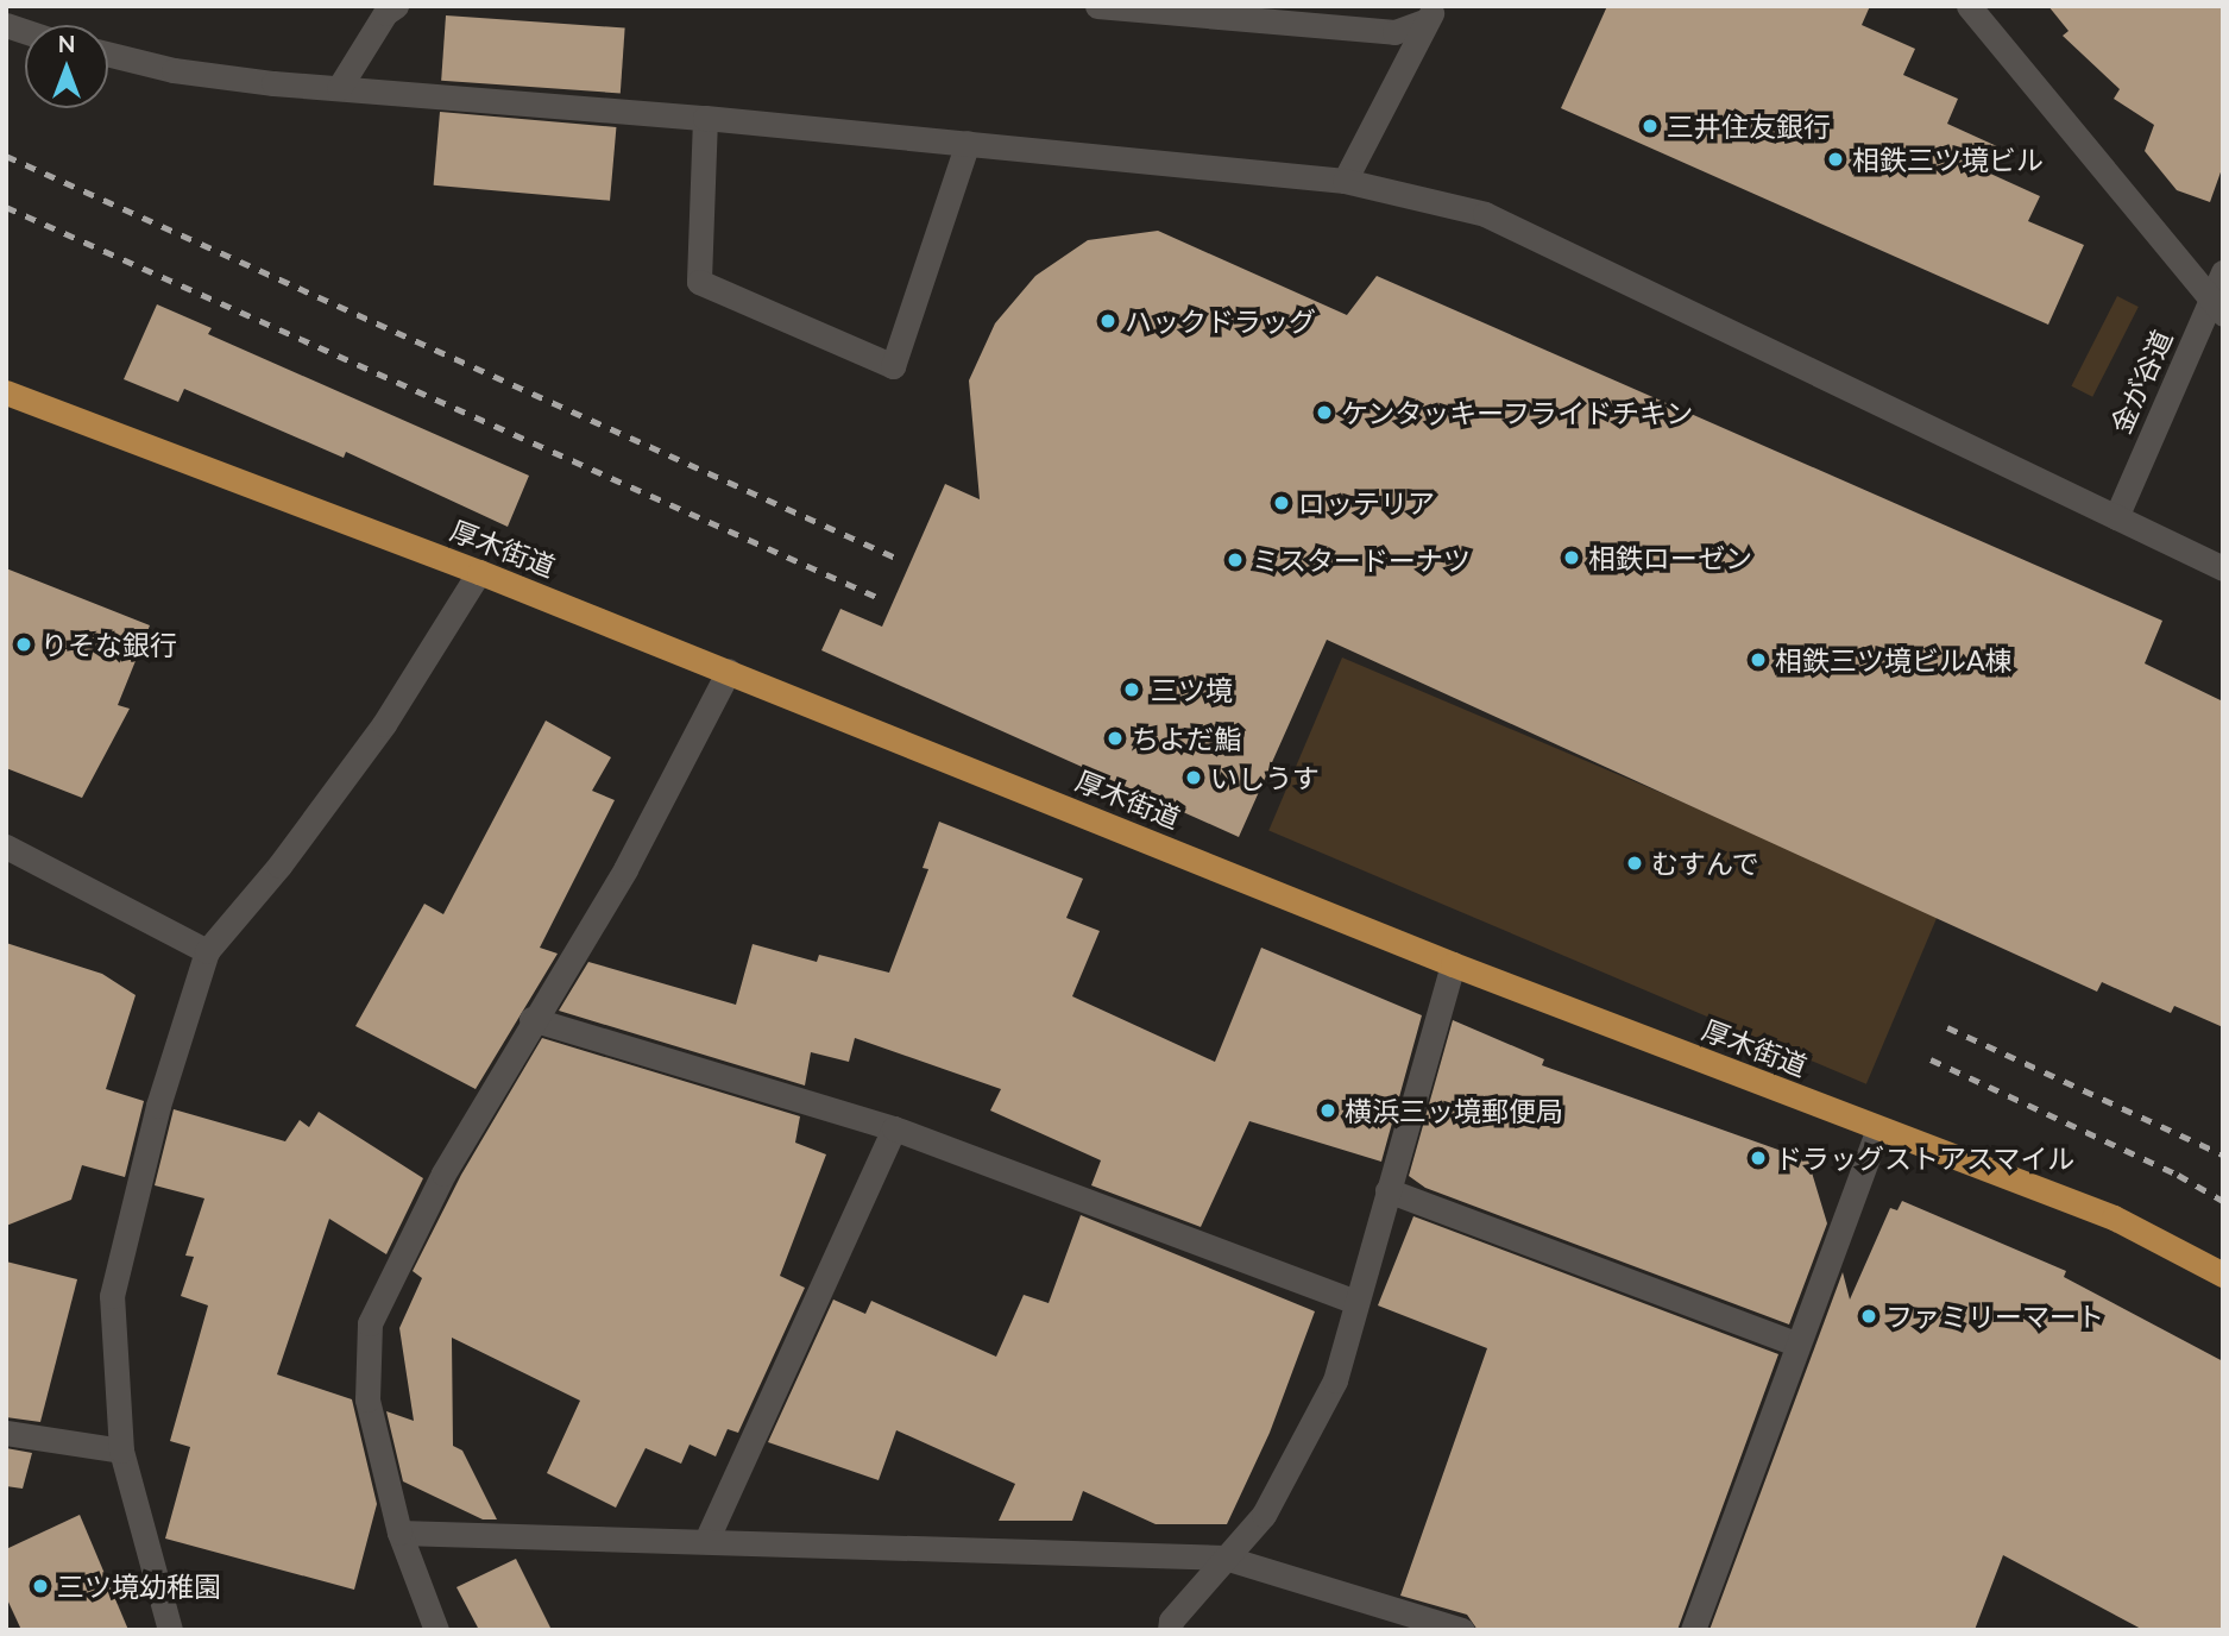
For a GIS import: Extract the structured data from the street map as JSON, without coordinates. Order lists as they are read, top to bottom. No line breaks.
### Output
{"streets":{"main road":["厚木街道"],"street":["金が谷道"]},"places":["三井住友銀行","相鉄三ツ境ビル","ハックドラッグ","ケンタッキーフライドチキン","ロッテリア","相鉄ローゼン","ミスタードーナツ","りそな銀行","相鉄三ツ境ビルA棟","三ツ境","ちよだ鮨","いしうす","むすんで","横浜三ッ境郵便局","ドラッグストアスマイル","ファミリーマート","三ツ境幼稚園"],"north":"top"}
